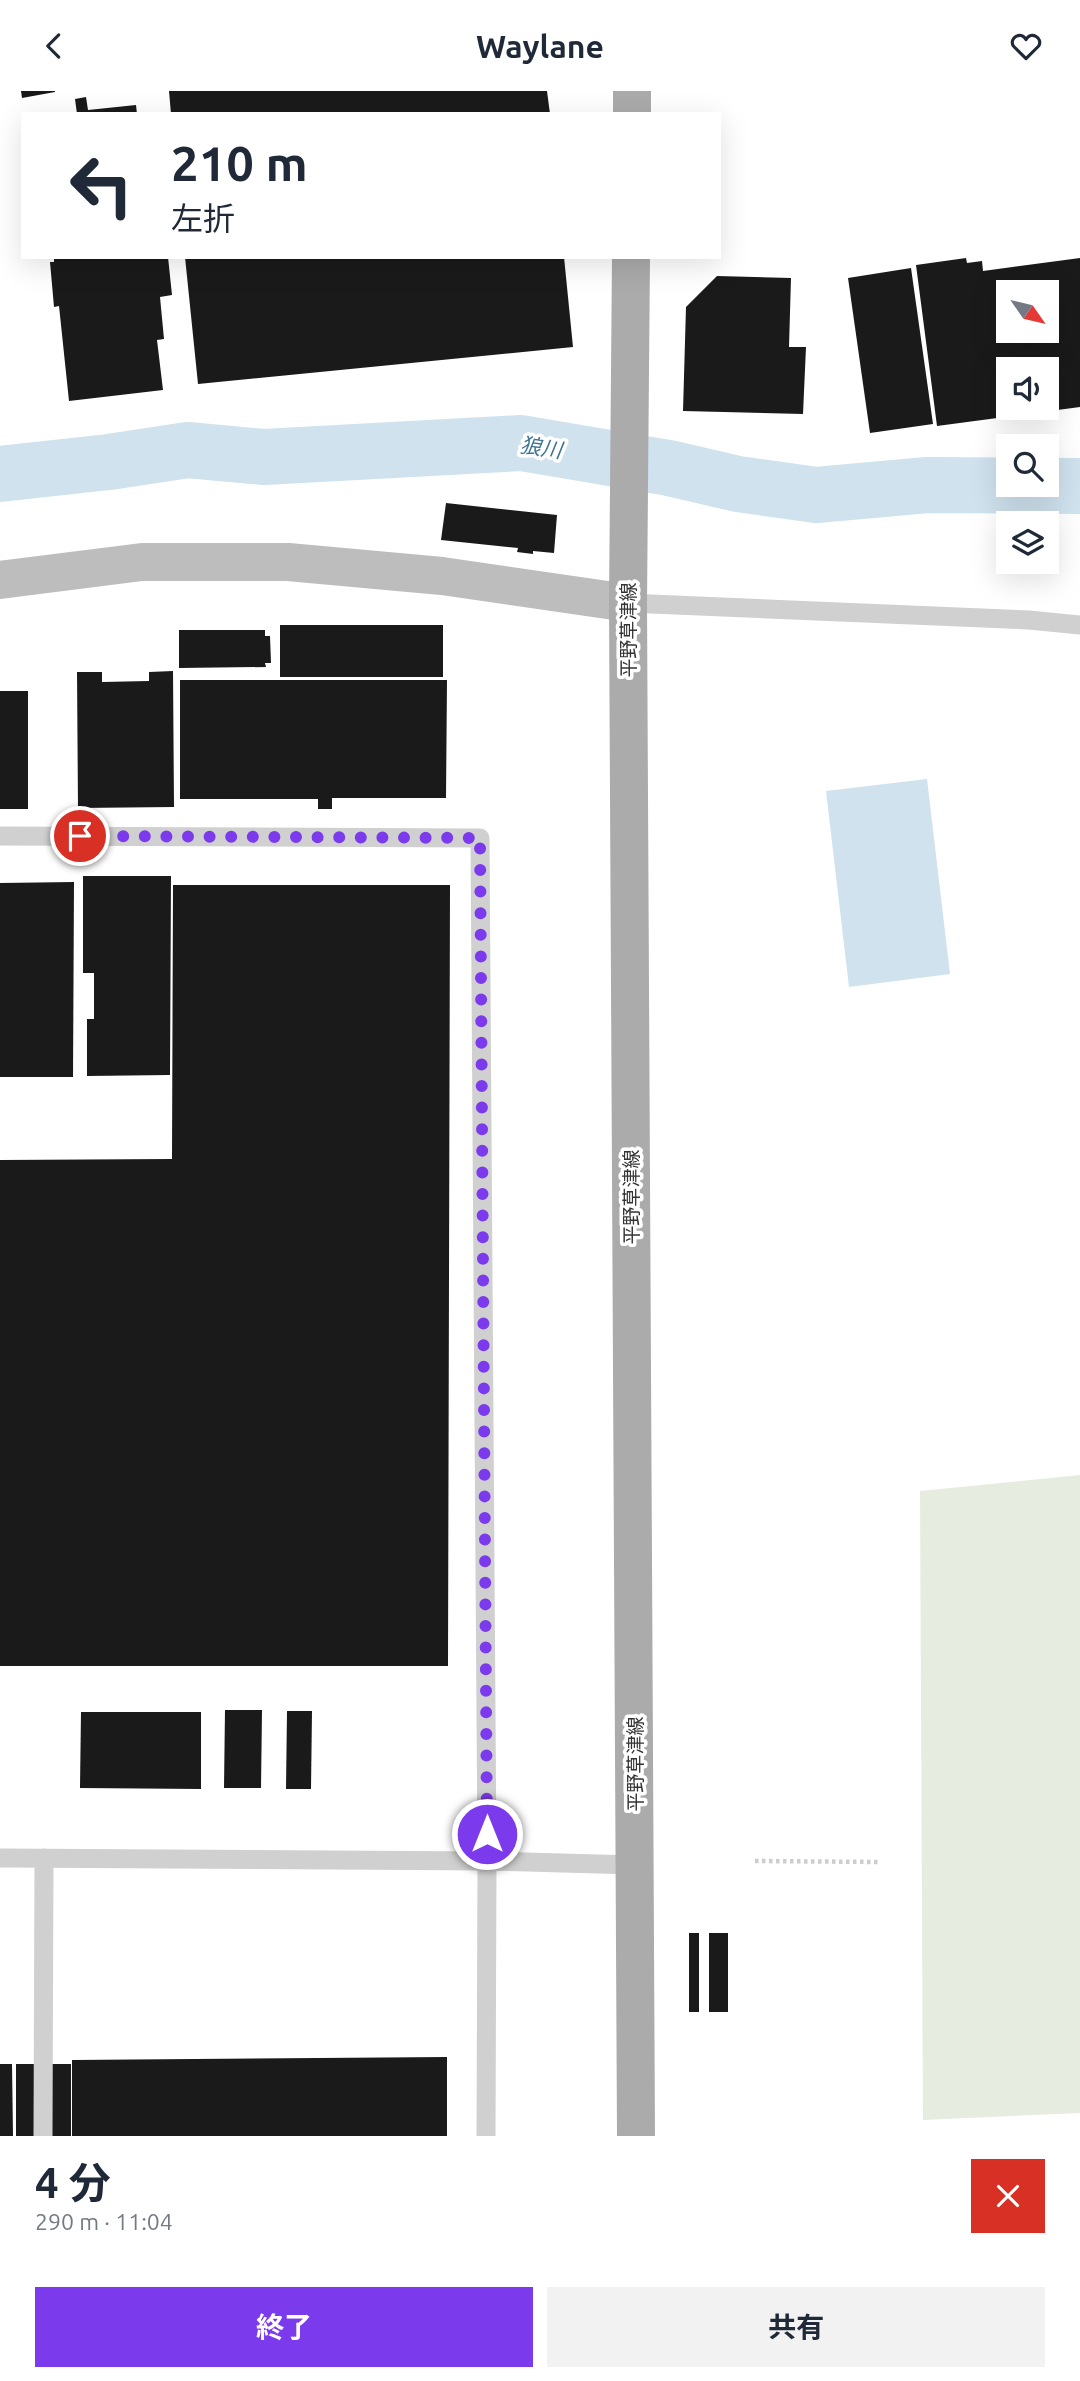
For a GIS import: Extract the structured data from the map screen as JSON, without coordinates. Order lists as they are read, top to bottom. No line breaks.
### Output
{"streets":{"main road":["平野草津線"]},"water":["狼川"],"north":"bottom right","page":{"header":"Waylane","turn":["210 m","左折"],"heading":["4 分","290 m · 11:04"],"buttons":["終了","共有"]}}
